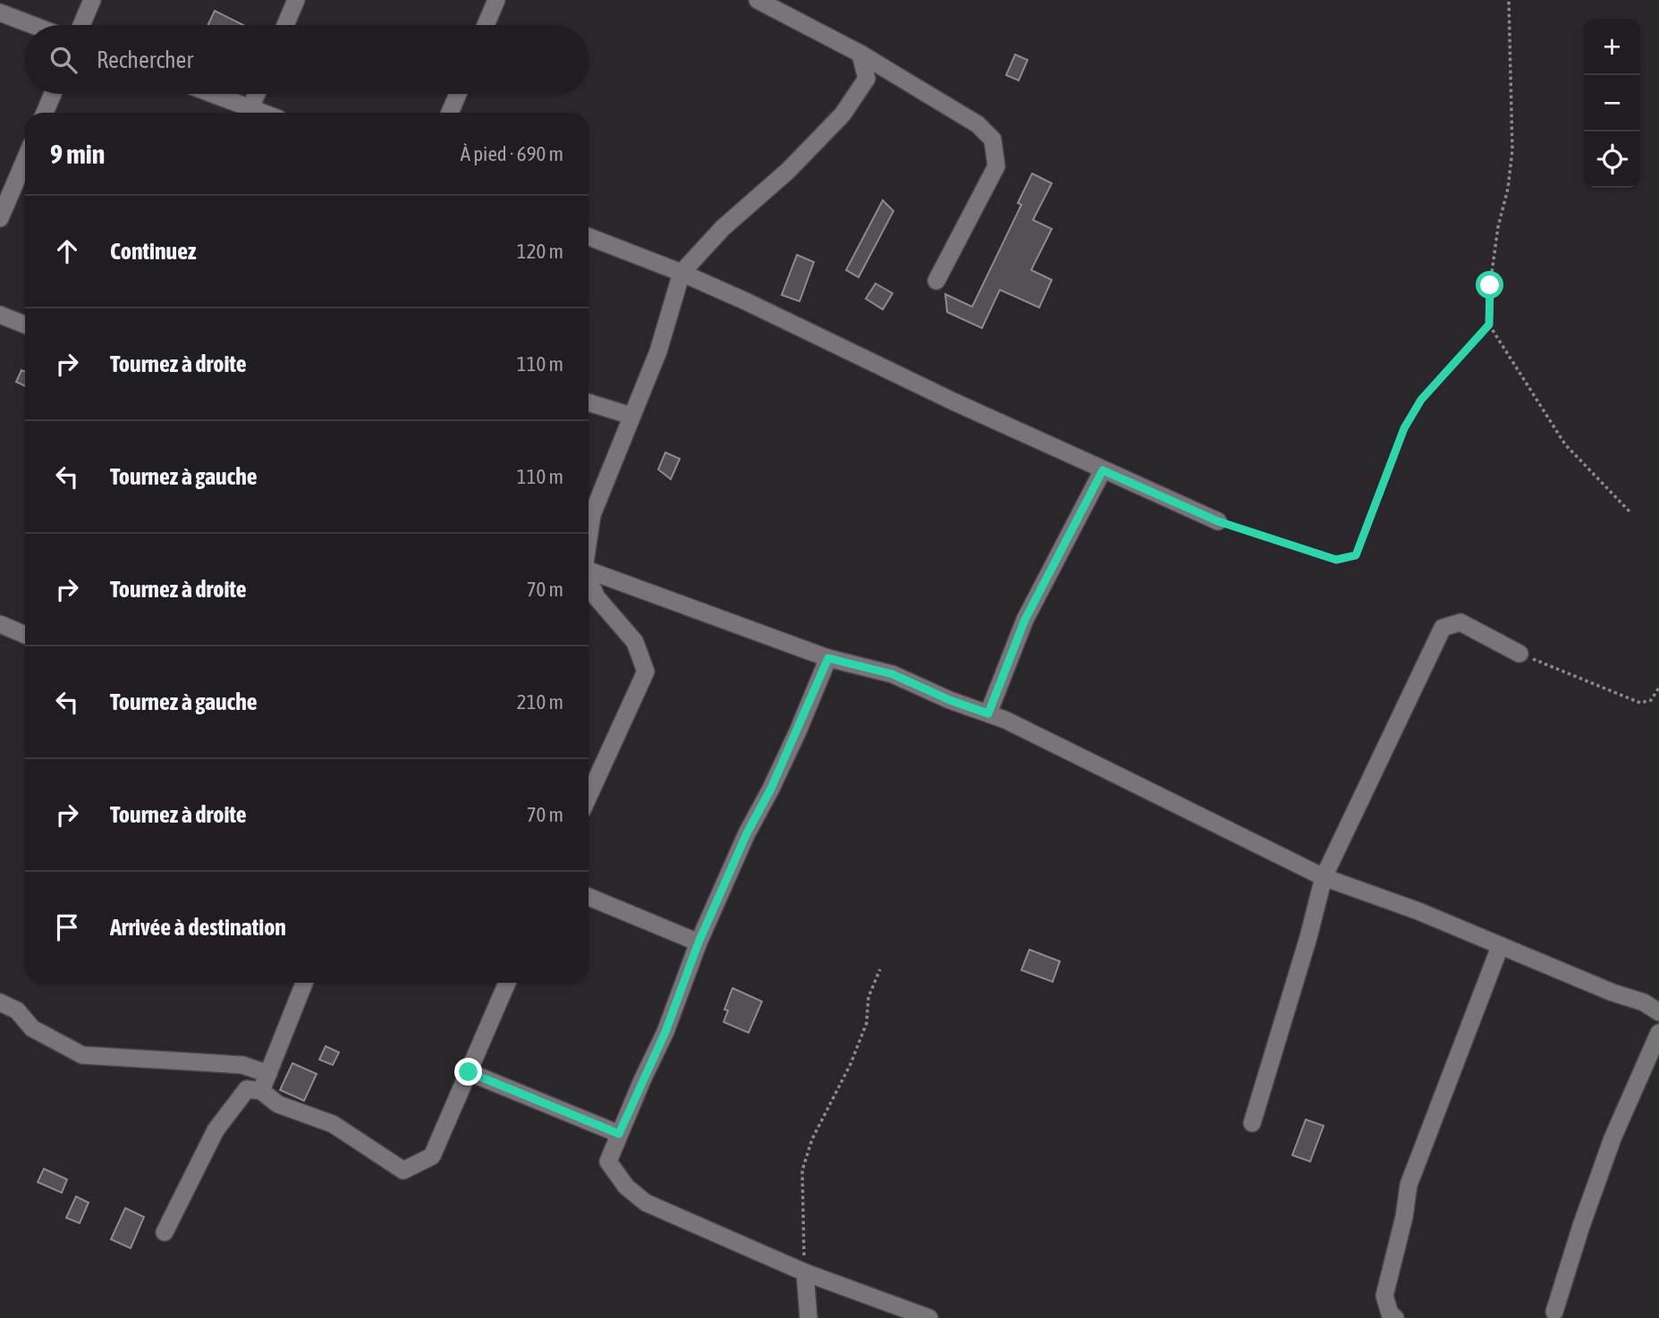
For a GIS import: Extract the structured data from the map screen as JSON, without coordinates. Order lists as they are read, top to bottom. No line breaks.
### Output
{"page":{"map_buttons":["+","−"],"search":"Rechercher","heading":["9 min","À pied · 690 m"],"list":[["Continuez","120 m"],["Tournez à droite","110 m"],["Tournez à gauche","110 m"],["Tournez à droite","70 m"],["Tournez à gauche","210 m"],["Tournez à droite","70 m"],"Arrivée à destination"]}}
